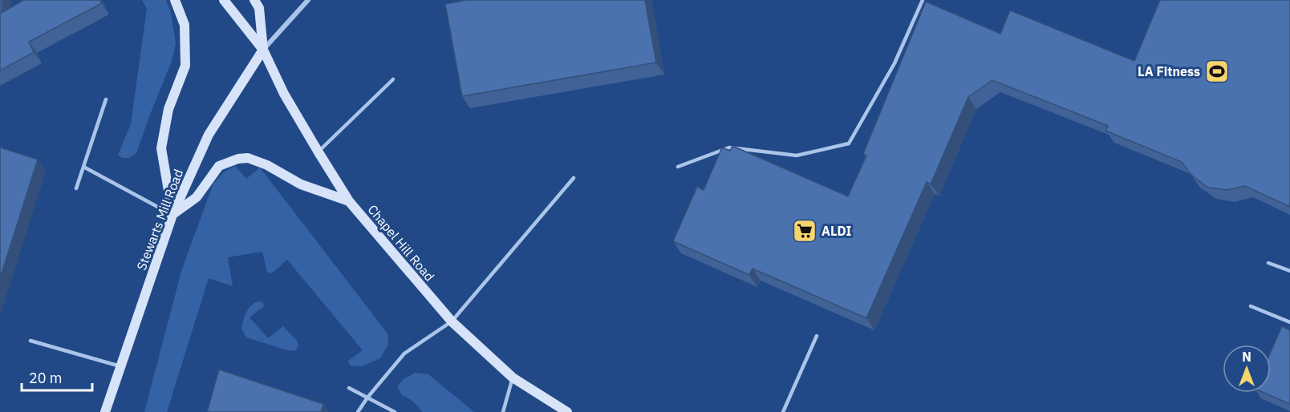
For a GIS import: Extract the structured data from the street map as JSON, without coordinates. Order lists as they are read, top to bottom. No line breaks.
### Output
{"streets":{"main road":["Stewarts Mill Road","Chapel Hill Road"]},"crossings":[["Stewarts Mill Road","Chapel Hill Road"]],"places":{"sports":["LA Fitness"],"supermarket":["ALDI"]},"scale_bar":"20 m","north":"top"}
